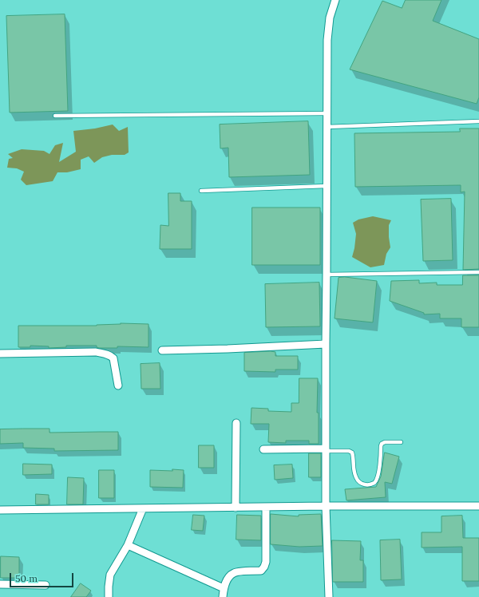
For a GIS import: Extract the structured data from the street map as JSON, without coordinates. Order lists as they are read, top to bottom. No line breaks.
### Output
{"scale_bar":"50 m"}
